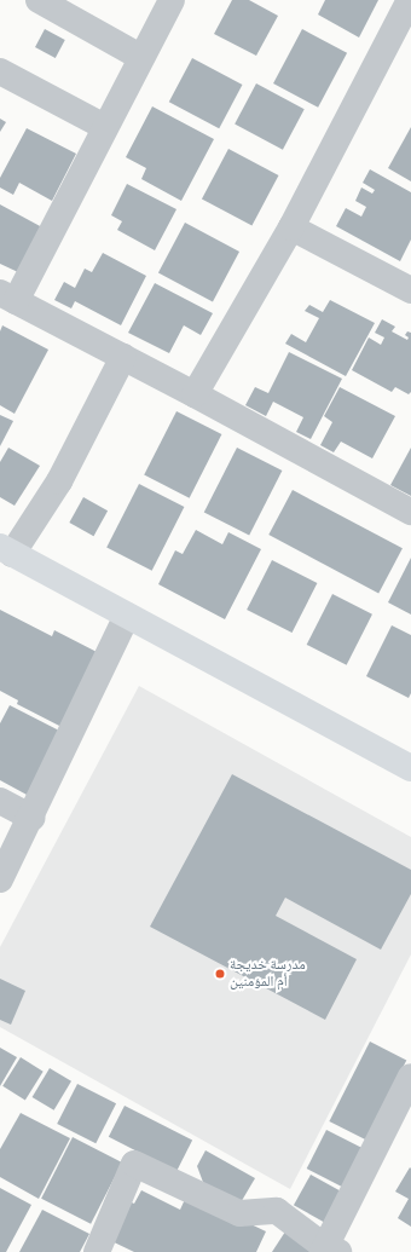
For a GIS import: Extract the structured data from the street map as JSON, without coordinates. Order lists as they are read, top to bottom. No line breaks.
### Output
{"places":["مدرسة خديجة أم المؤمنين"]}
